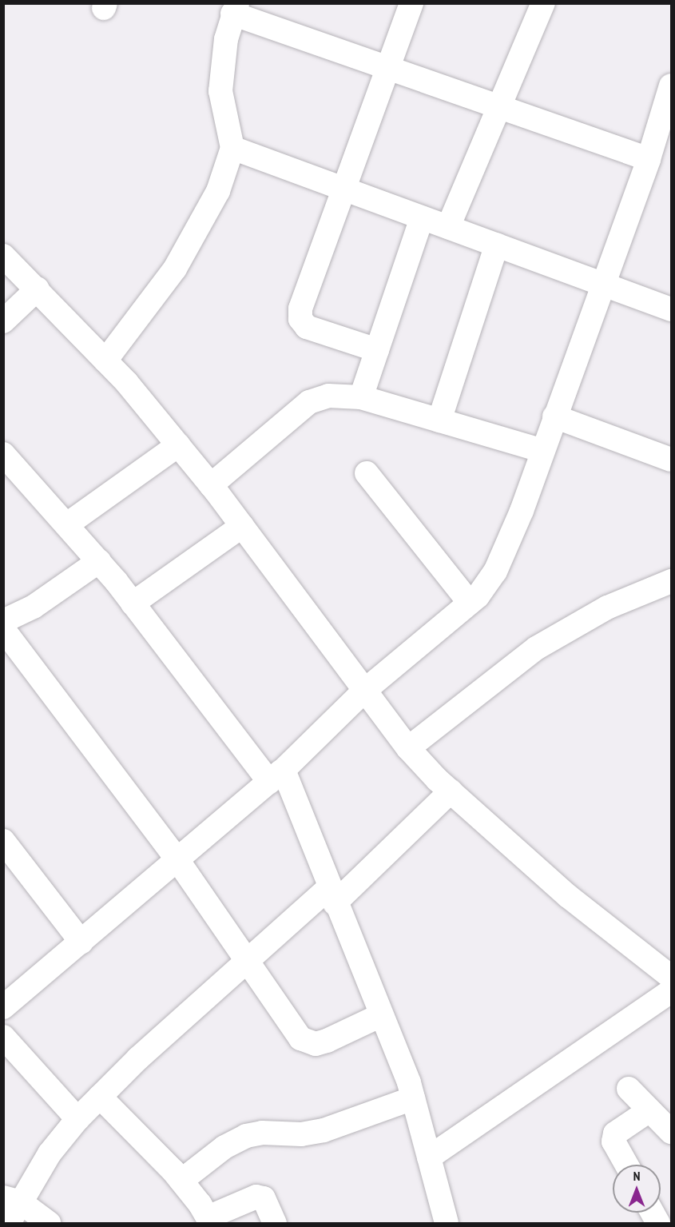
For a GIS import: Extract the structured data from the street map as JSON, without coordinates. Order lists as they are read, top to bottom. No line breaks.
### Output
{"north":"top"}
